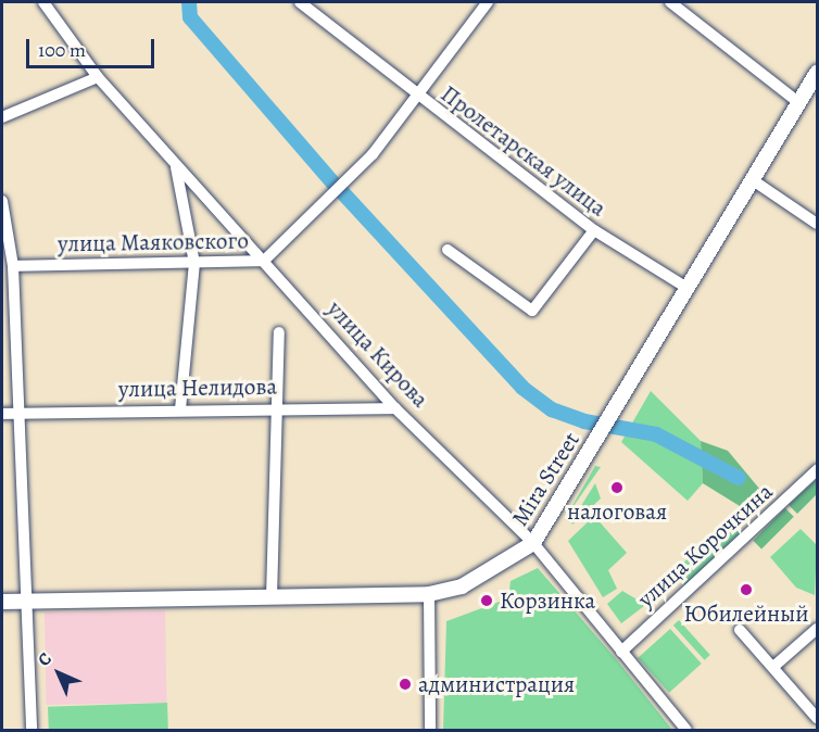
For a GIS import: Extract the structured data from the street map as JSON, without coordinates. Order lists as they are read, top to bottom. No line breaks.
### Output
{"streets":{"main road":["Mira Street"],"street":["Пролетарская улица","улица Маяковского","улица Кирова","улица Нелидова","улица Корочкина"]},"crossings":[["Пролетарская улица","улица Маяковского"],["Пролетарская улица","Mira Street"],["улица Маяковского","улица Кирова"],["улица Кирова","улица Нелидова"],["улица Кирова","Mira Street"],["улица Кирова","улица Корочкина"]],"places":["налоговая","Юбилейный","Корзинка","администрация"],"scale_bar":"100 m","north":"top left"}
